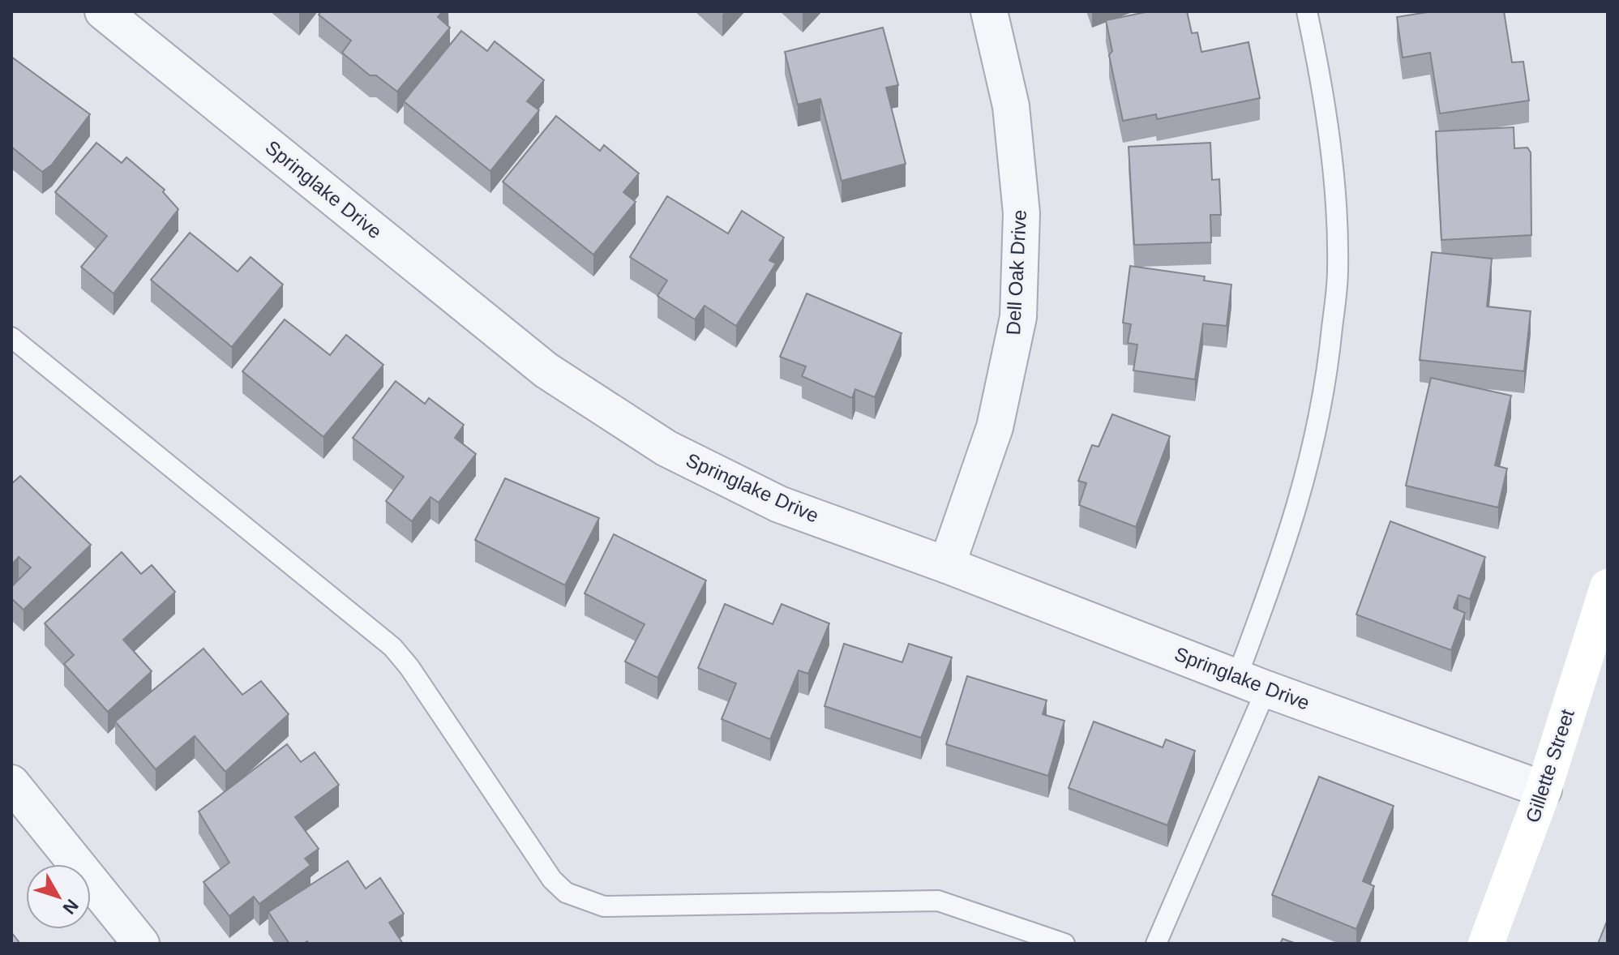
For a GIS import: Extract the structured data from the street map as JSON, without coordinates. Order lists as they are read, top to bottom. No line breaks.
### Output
{"streets":{"street":["Springlake Drive","Dell Oak Drive","Gillette Street"]},"crossings":[["Springlake Drive","Dell Oak Drive"],["Springlake Drive","Gillette Street"]],"north":"bottom right"}
